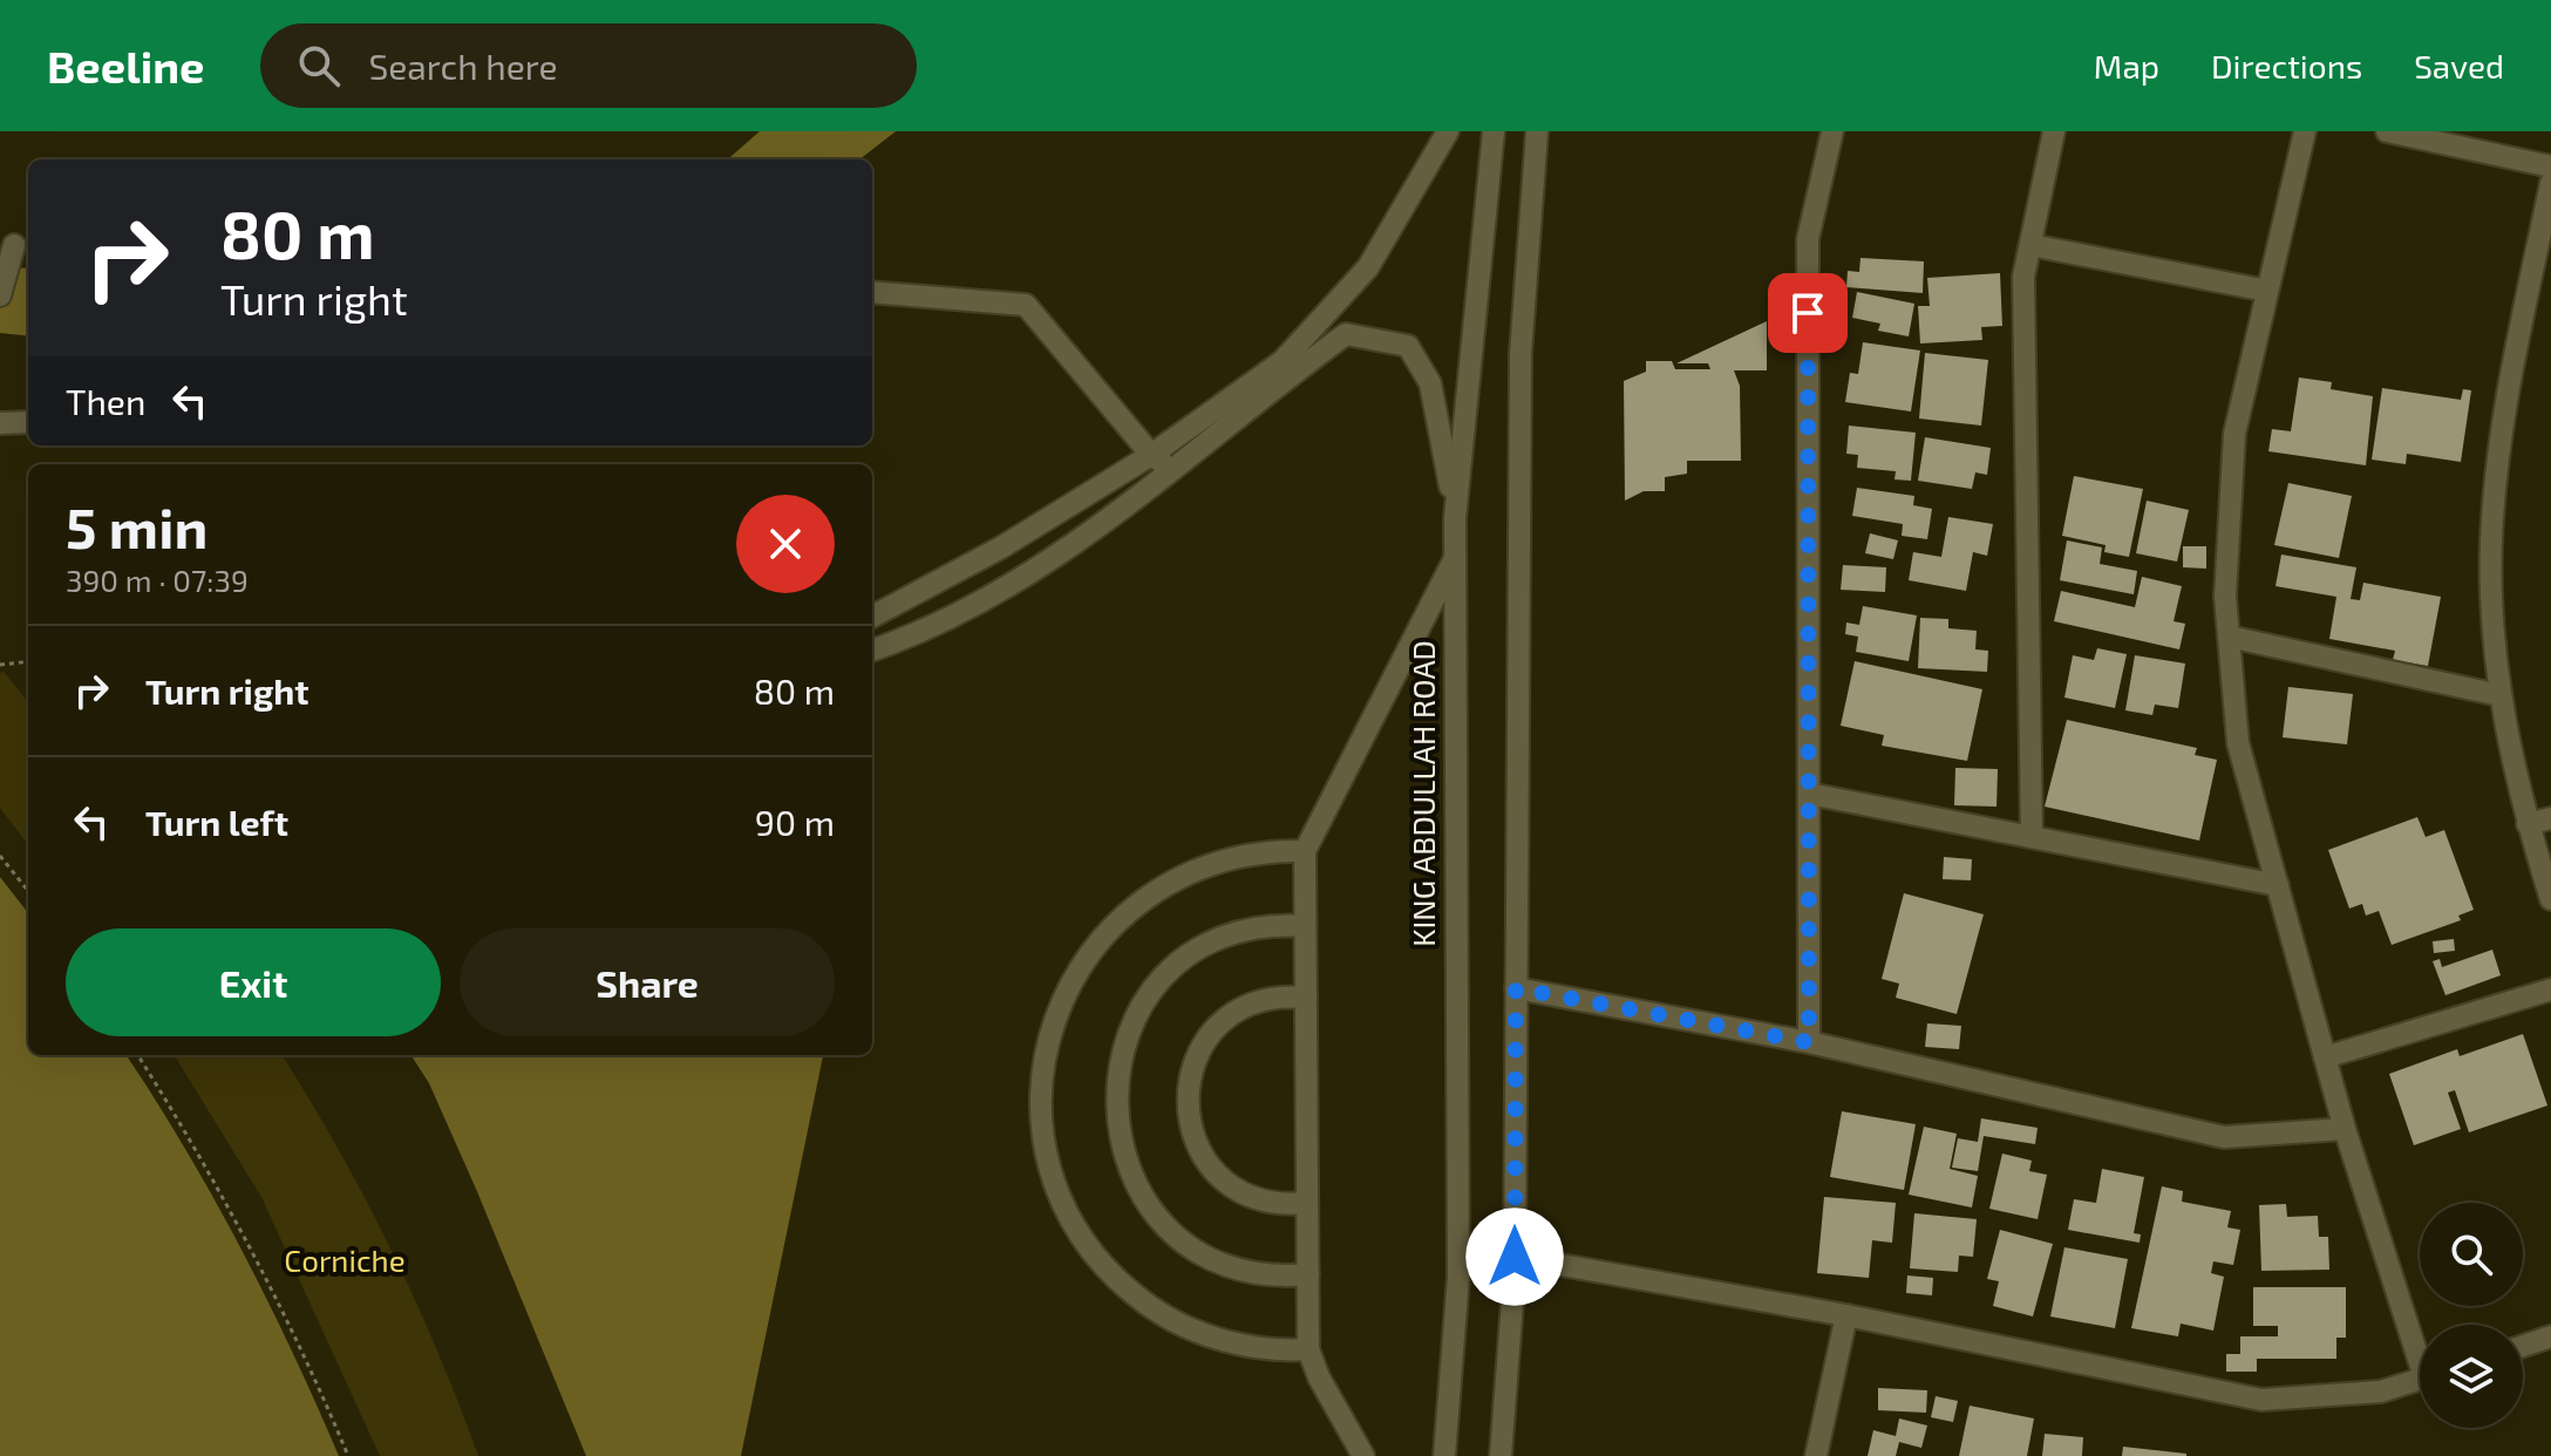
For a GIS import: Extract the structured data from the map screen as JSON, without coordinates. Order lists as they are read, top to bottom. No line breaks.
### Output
{"streets":{"street":["KING ABDULLAH ROAD"]},"parks":["Corniche"],"page":{"header":"Beeline","search":"Search here","nav":["Map","Directions","Saved"],"turn":["80 m","Turn right"],"then":"Then","heading":["5 min","390 m · 07:39"],"list":[{"name":"Turn right","value":"80 m"},{"name":"Turn left","value":"90 m"}],"buttons":["Exit","Share"]}}
